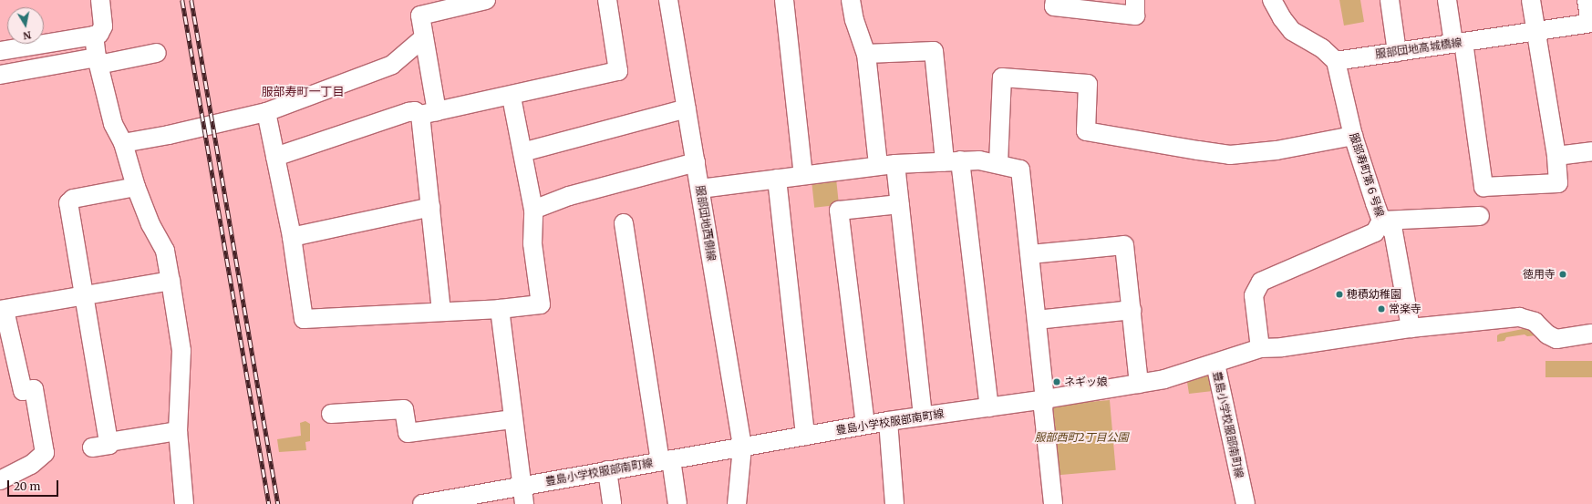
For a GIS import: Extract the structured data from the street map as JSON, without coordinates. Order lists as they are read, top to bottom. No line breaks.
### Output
{"streets":{"street":["服部団地高城橋線","服部寿町第６号線","服部団地西側線","豊島小学校服部南町線"]},"crossings":[["服部団地高城橋線","服部寿町第６号線"],["服部団地西側線","豊島小学校服部南町線"]],"districts":["服部寿町一丁目"],"parks":["服部西町2丁目公園"],"places":["徳用寺","穂積幼稚園","常楽寺","ネギッ娘"],"scale_bar":"20 m","north":"bottom"}
